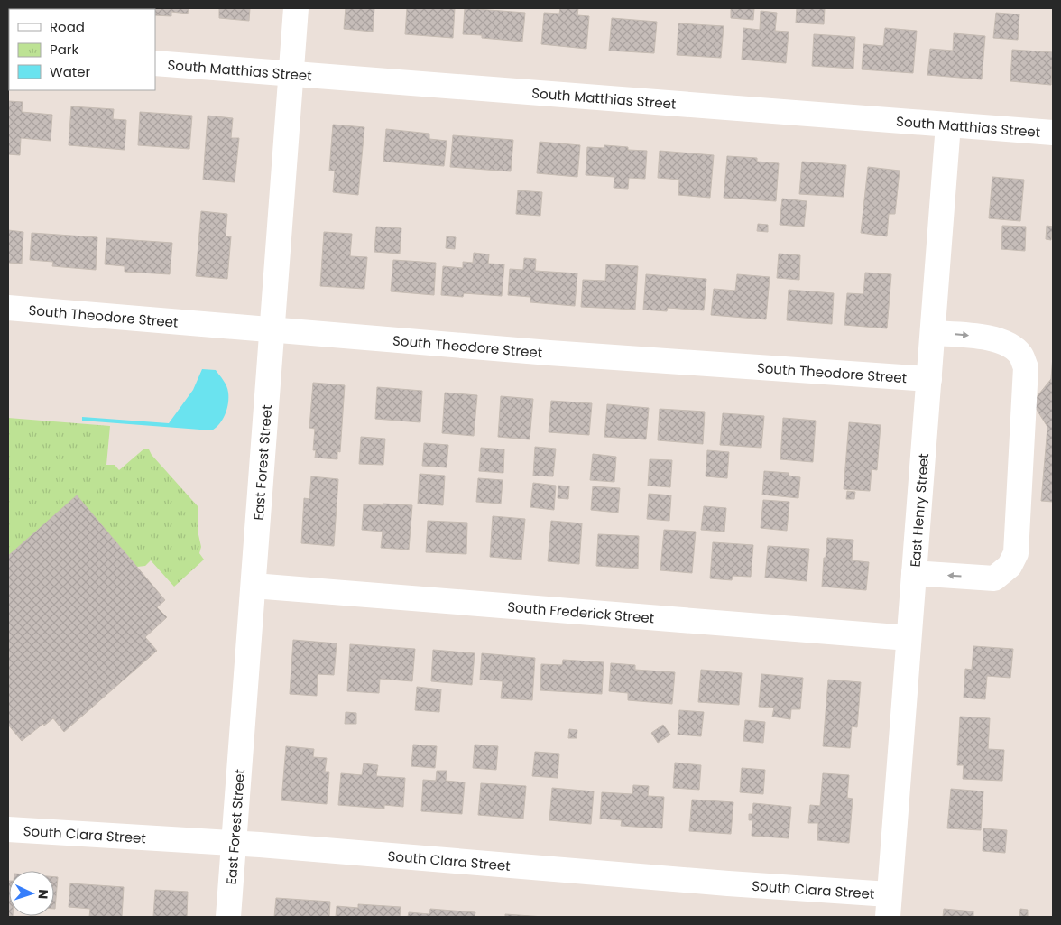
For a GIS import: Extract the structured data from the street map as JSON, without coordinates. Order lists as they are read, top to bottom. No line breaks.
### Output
{"streets":{"street":["South Matthias Street","South Theodore Street","East Forest Street","East Henry Street","South Frederick Street","South Clara Street"]},"crossings":[["South Matthias Street","East Forest Street"],["South Matthias Street","East Henry Street"],["South Theodore Street","East Forest Street"],["South Theodore Street","East Henry Street"],["East Forest Street","South Frederick Street"],["East Forest Street","South Clara Street"],["East Henry Street","South Frederick Street"],["East Henry Street","South Clara Street"]],"legend":["Road","Park","Water"],"north":"right"}
